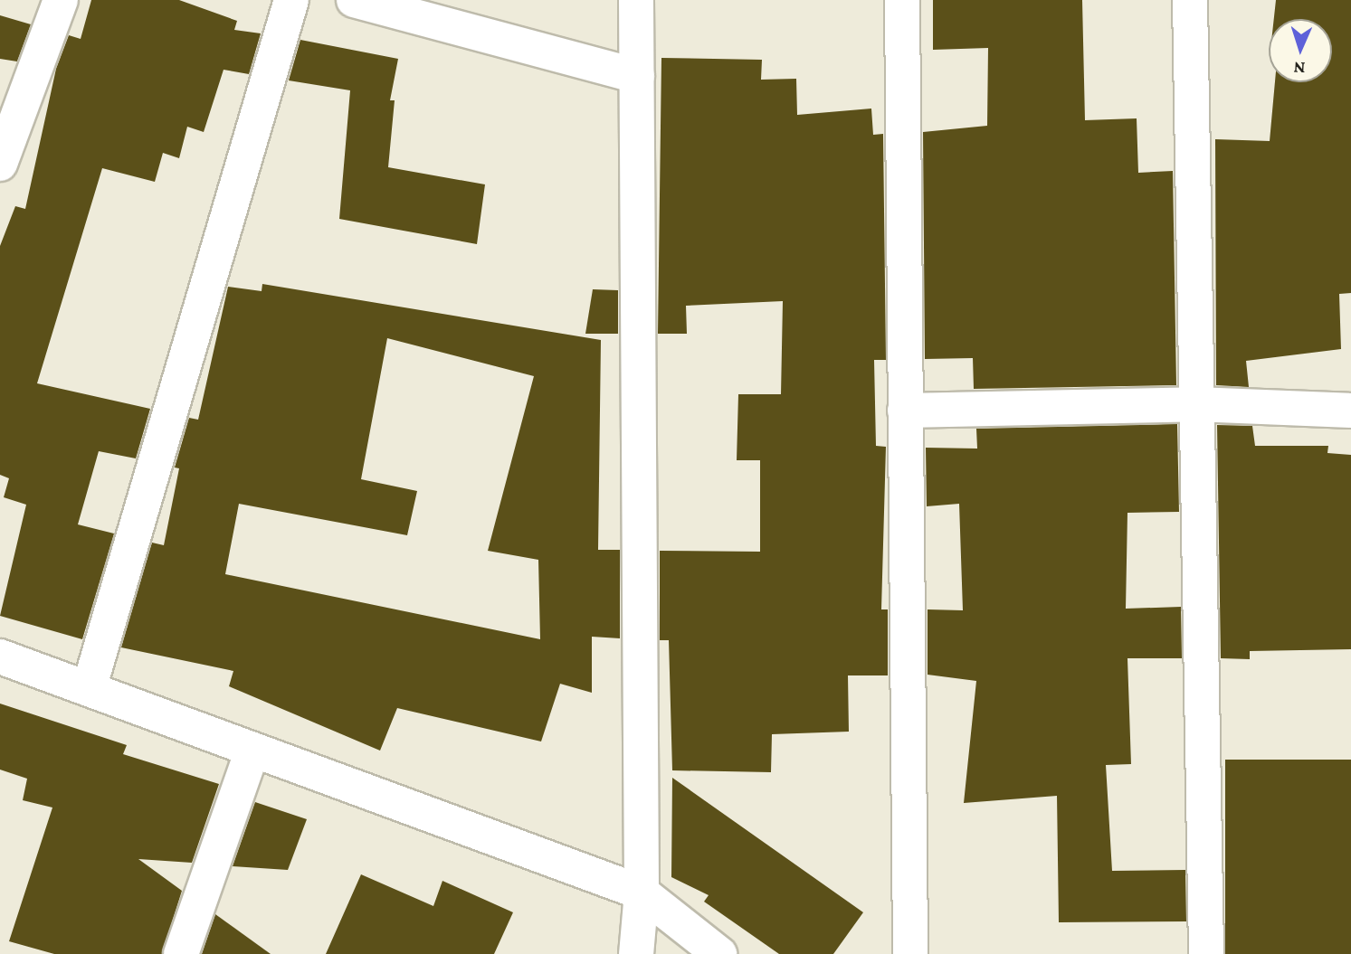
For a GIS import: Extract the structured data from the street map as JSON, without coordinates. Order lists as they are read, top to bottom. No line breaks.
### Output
{"north":"bottom"}
